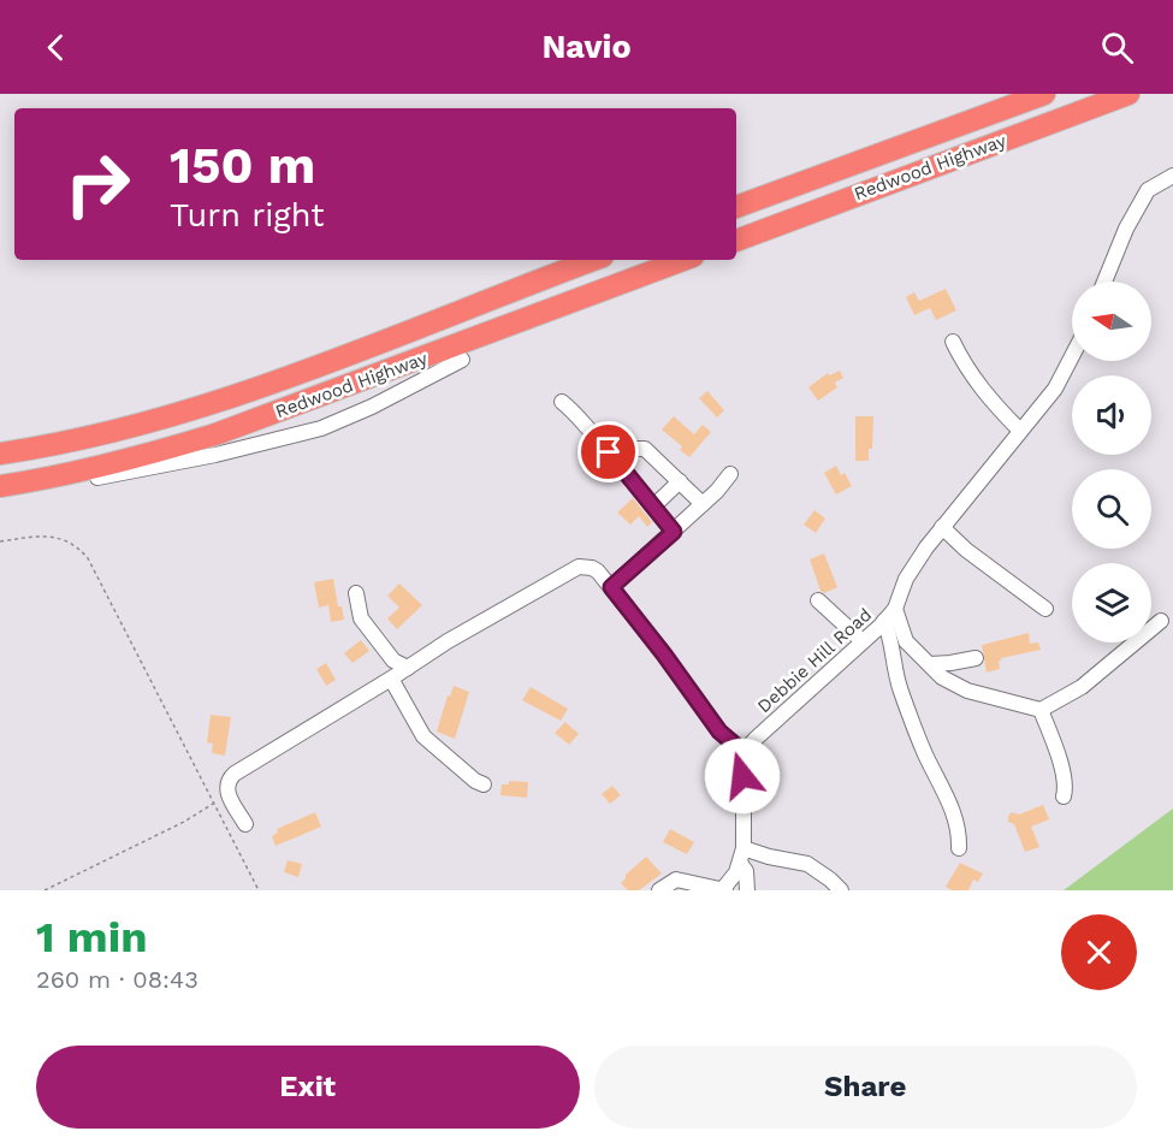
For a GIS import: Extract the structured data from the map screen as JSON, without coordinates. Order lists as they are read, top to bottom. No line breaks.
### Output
{"streets":{"highway":["Redwood Highway"],"street":["Debbie Hill Road"]},"north":"left","page":{"header":"Navio","turn":["150 m","Turn right"],"heading":["1 min","260 m · 08:43"],"buttons":["Exit","Share"]}}
